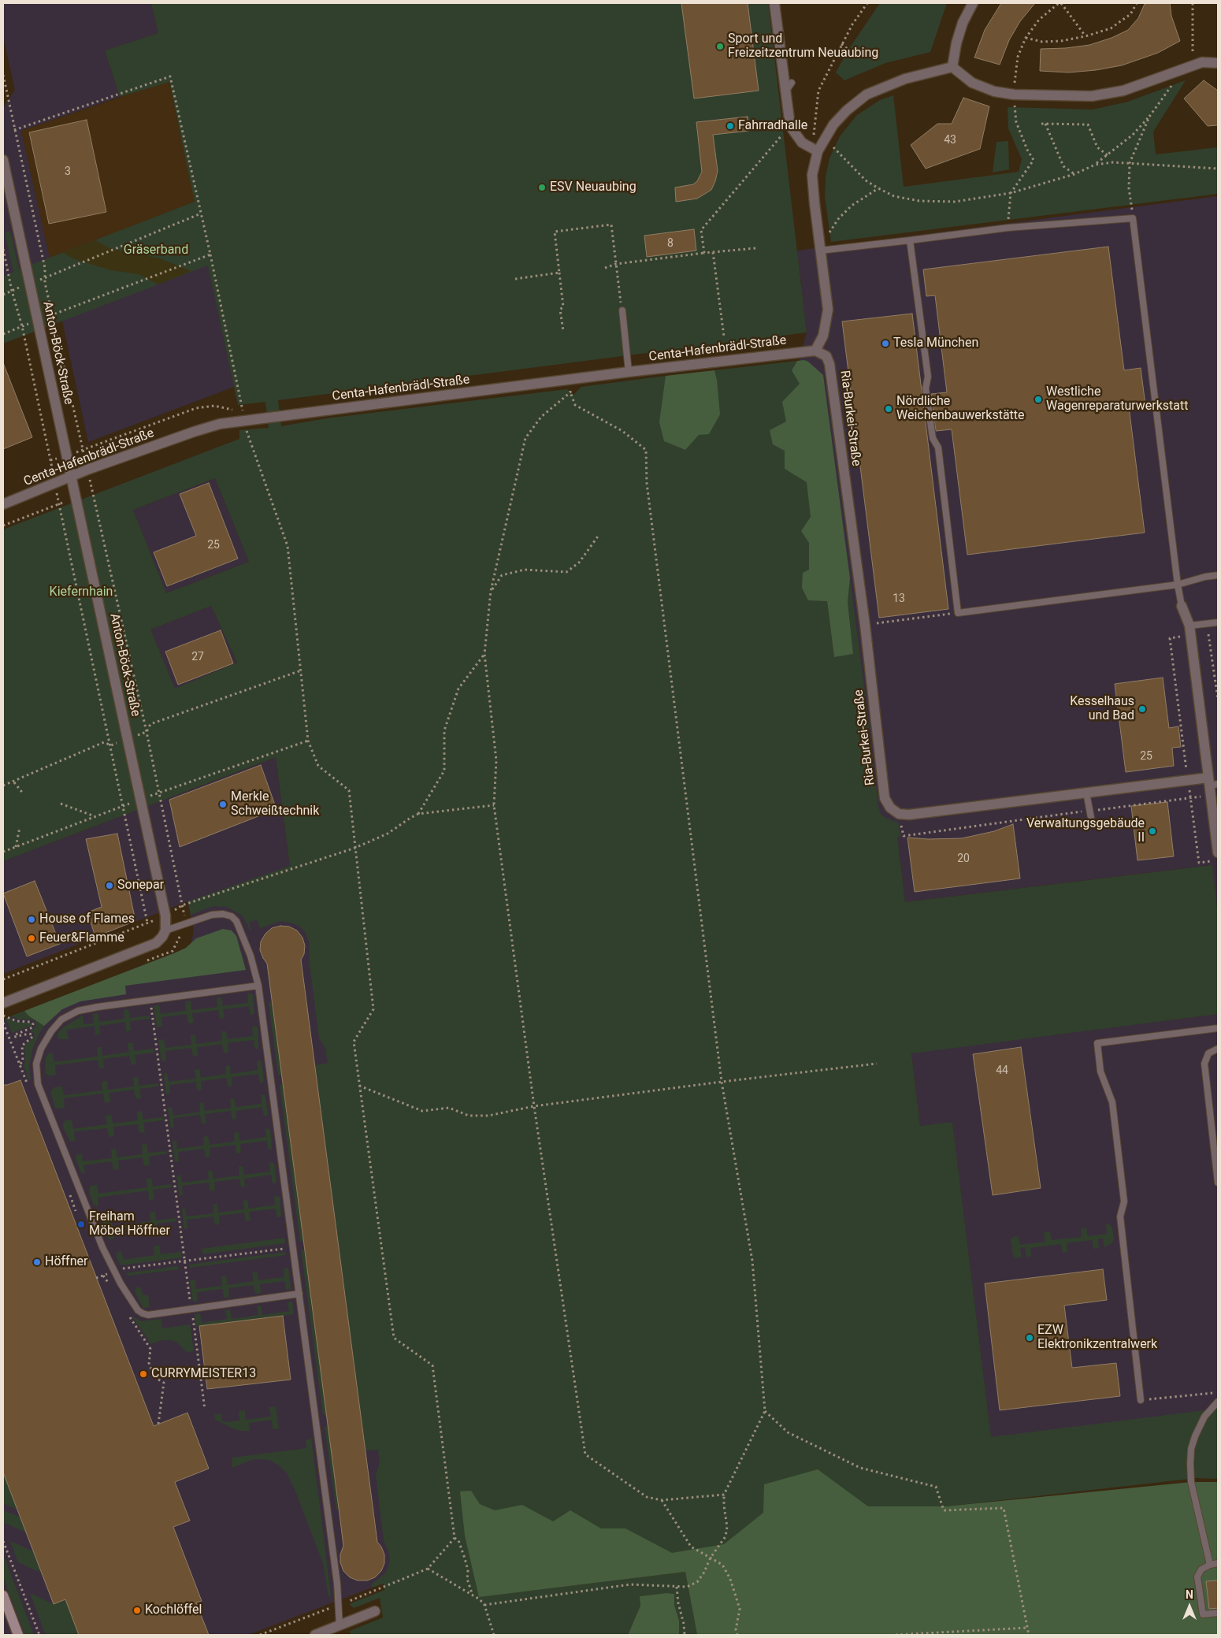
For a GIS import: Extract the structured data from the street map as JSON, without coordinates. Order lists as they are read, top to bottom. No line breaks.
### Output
{"streets":{"street":["Centa-Hafenbrädl-Straße","Anton-Böck-Straße","Ria-Burkei-Straße"]},"crossings":[["Centa-Hafenbrädl-Straße","Anton-Böck-Straße"],["Centa-Hafenbrädl-Straße","Ria-Burkei-Straße"]],"parks":["Gräserband","Kiefernhain"],"places":["Sport und Freizeitzentrum Neuaubing","Fahrradhalle","ESV Neuaubing","Tesla München","Westliche Wagenreparaturwerkstatt","Nördliche Weichenbauwerkstätte","Kesselhaus und Bad","Merkle Schweißtechnik","Verwaltungsgebäude II","Sonepar","House of Flames","Feuer&Flamme","Freiham Möbel Höffner","Höffner","EZW Elektronikzentralwerk","CURRYMEISTER13","Kochlöffel"],"house_numbers":["43","3","8","25","13","27","25","20","44"],"north":"top"}
